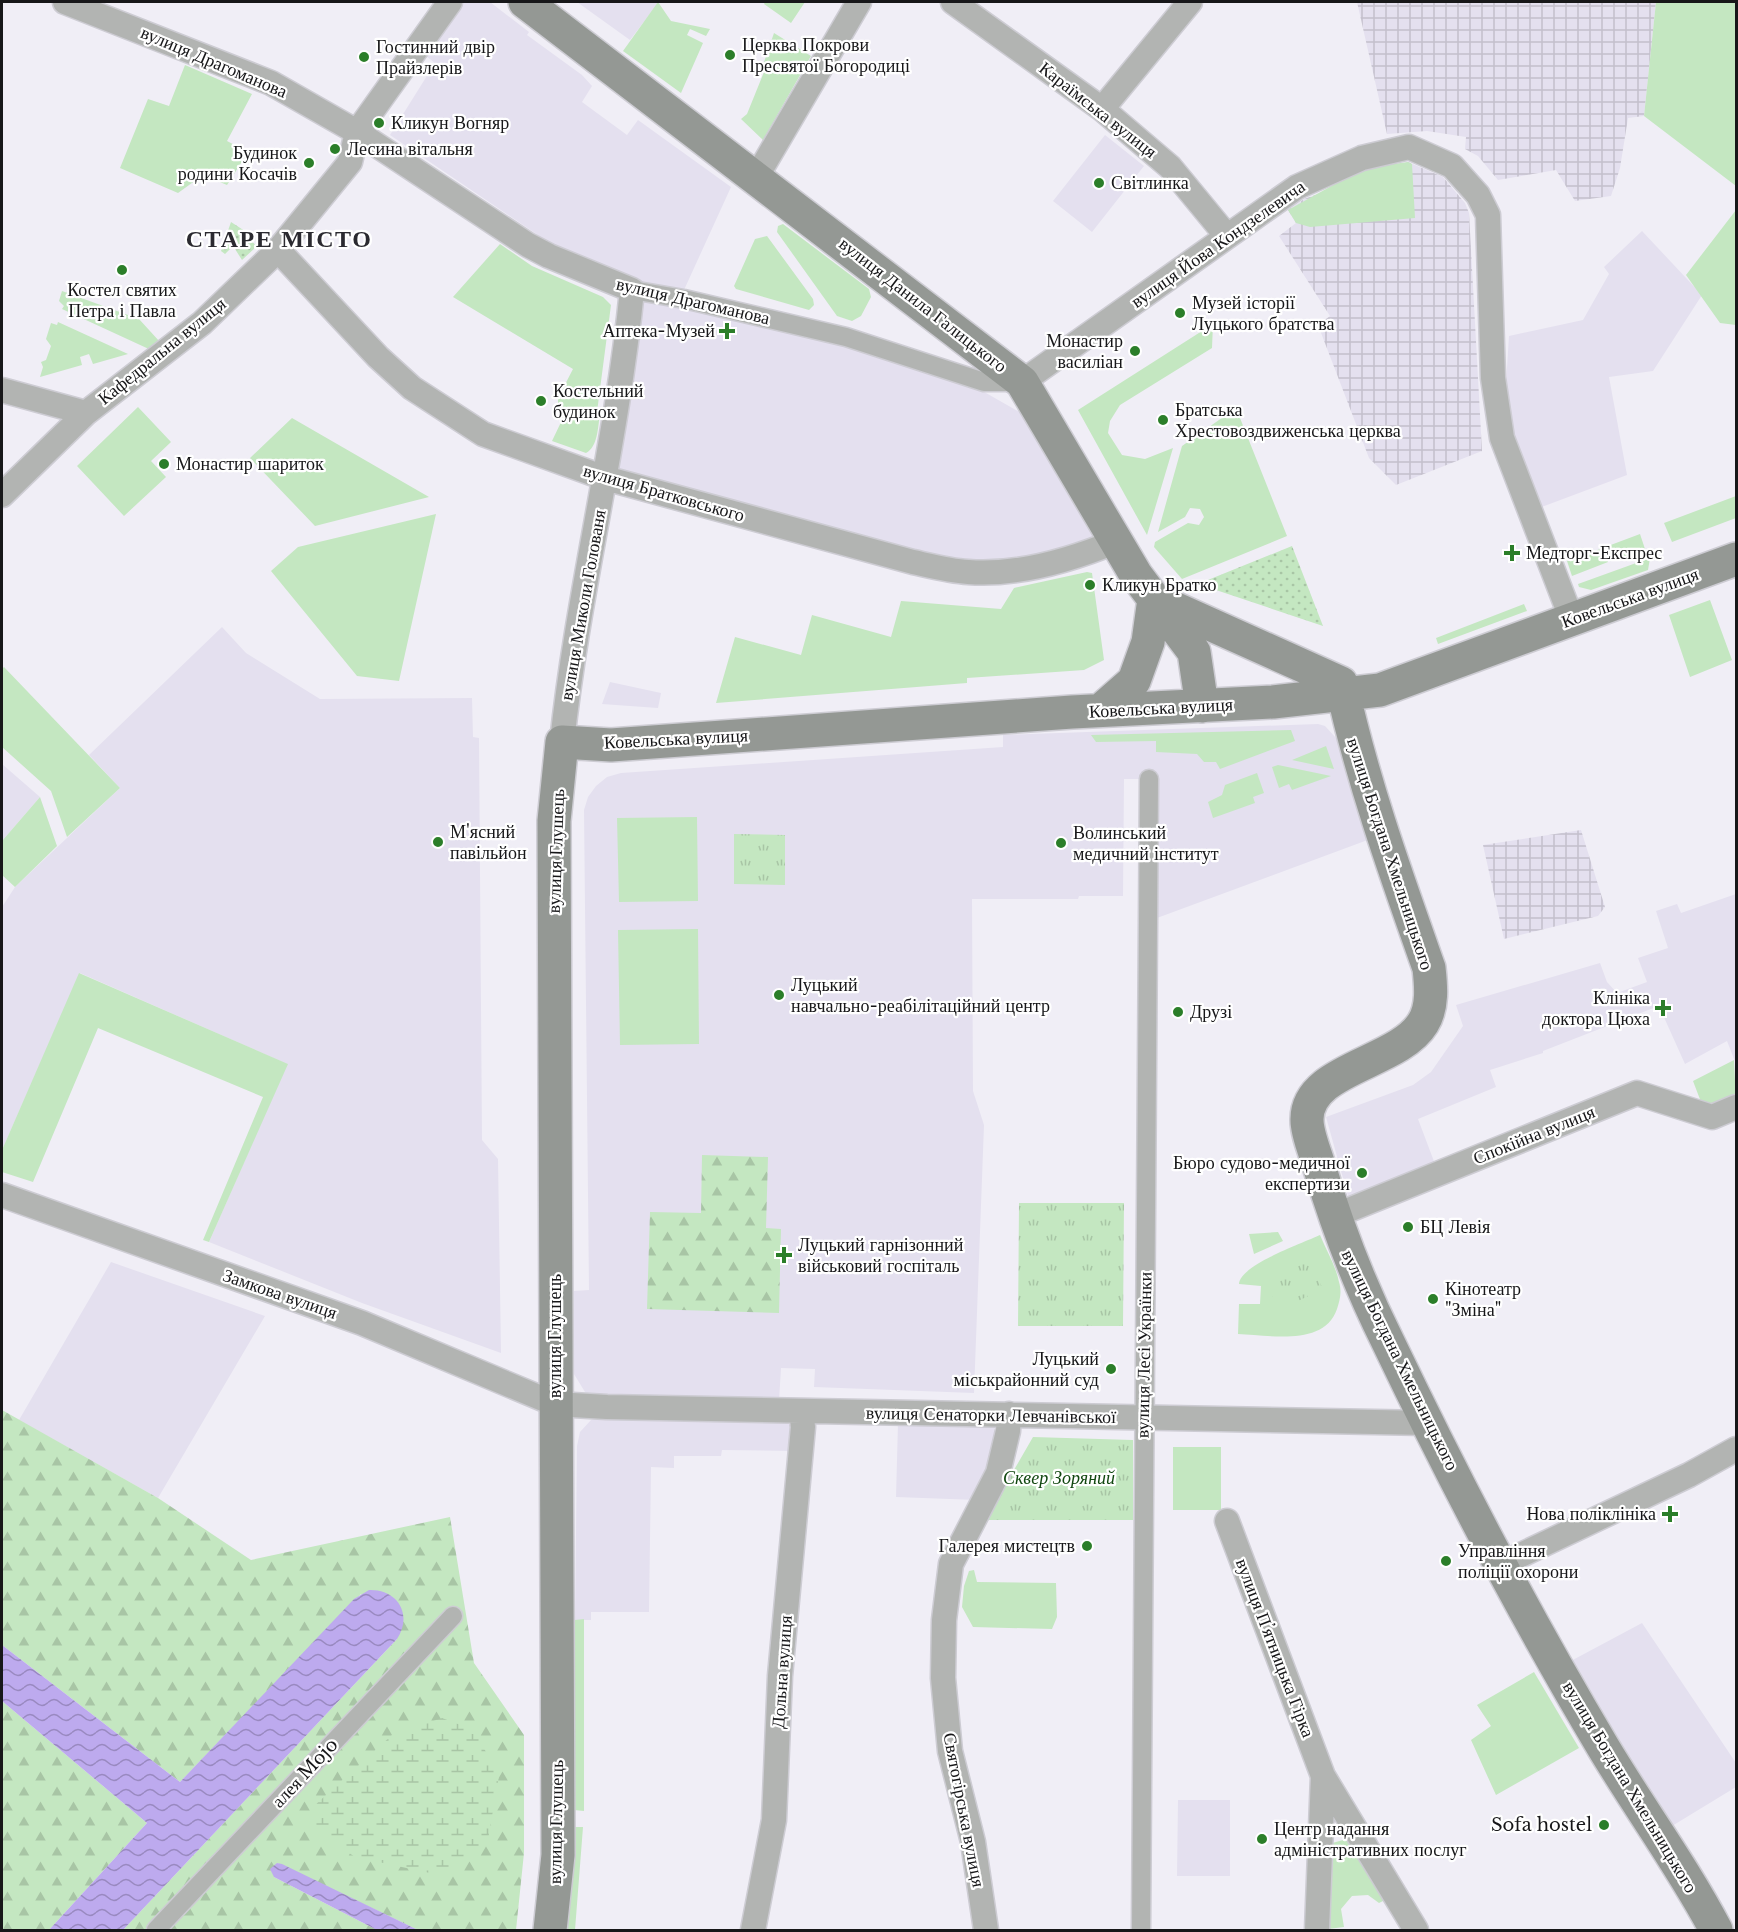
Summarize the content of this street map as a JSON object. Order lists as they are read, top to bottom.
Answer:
{
  "streets": {
    "main road": [
      "вулиця Данила Галицького",
      "Ковельська вулиця",
      "вулиця Глушець",
      "вулиця Богдана Хмельницького"
    ],
    "street": [
      "вулиця Драгоманова",
      "Караїмська вулиця",
      "вулиця Йова Кондзелевича",
      "Кафедральна вулиця",
      "вулиця Братковського",
      "вулиця Миколи Голованя",
      "Спокійна вулиця",
      "Замкова вулиця",
      "вулиця Лесі Українки",
      "вулиця Сенаторки Левчанівської",
      "вулиця Пʼятницька Гірка",
      "Дольна вулиця",
      "алея Mojo",
      "Святогірська вулиця"
    ]
  },
  "crossings": [
    ["вулиця Драгоманова", "вулиця Йова Кондзелевича"],
    ["вулиця Драгоманова", "вулиця Данила Галицького"],
    ["вулиця Драгоманова", "Кафедральна вулиця"],
    ["вулиця Драгоманова", "вулиця Миколи Голованя"],
    ["Караїмська вулиця", "вулиця Йова Кондзелевича"],
    ["вулиця Йова Кондзелевича", "вулиця Данила Галицького"],
    ["вулиця Йова Кондзелевича", "Ковельська вулиця"],
    ["вулиця Данила Галицького", "вулиця Братковського"],
    ["вулиця Данила Галицького", "Ковельська вулиця"],
    ["Кафедральна вулиця", "вулиця Братковського"],
    ["вулиця Братковського", "вулиця Миколи Голованя"],
    ["Ковельська вулиця", "вулиця Миколи Голованя"],
    ["Ковельська вулиця", "вулиця Глушець"],
    ["Ковельська вулиця", "вулиця Богдана Хмельницького"],
    ["вулиця Миколи Голованя", "вулиця Глушець"],
    ["вулиця Глушець", "Замкова вулиця"],
    ["вулиця Глушець", "вулиця Сенаторки Левчанівської"],
    ["вулиця Богдана Хмельницького", "Спокійна вулиця"],
    ["вулиця Богдана Хмельницького", "вулиця Сенаторки Левчанівської"],
    ["Замкова вулиця", "вулиця Сенаторки Левчанівської"],
    ["вулиця Лесі Українки", "вулиця Сенаторки Левчанівської"],
    ["вулиця Сенаторки Левчанівської", "Дольна вулиця"],
    ["вулиця Сенаторки Левчанівської", "Святогірська вулиця"]
  ],
  "districts": ["СТАРЕ МІСТО"],
  "parks": ["Сквер Зоряний"],
  "places": {
    "other": [
      "Церква Покрови Пресвятої Богородиці",
      "Гостинний двір Прайзлерів",
      "Кликун Вогняр",
      "Лесина вітальня",
      "Будинок родини Косачів",
      "Світлинка",
      "Костел святих Петра і Павла",
      "Музей історії Луцького братства",
      "Монастир василіан",
      "Костельний будинок",
      "Братська Хрестовоздвиженська церква",
      "Монастир шариток",
      "Кликун Братко",
      "М'ясний павільйон",
      "Волинський медичний інститут",
      "Луцький навчально-реабілітаційний центр",
      "Друзі",
      "Бюро судово-медичної експертизи",
      "БЦ Левія",
      "Кінотеатр \"Зміна\"",
      "Луцький міськрайонний суд",
      "Галерея мистецтв",
      "Управління поліції охорони",
      "Sofa hostel",
      "Центр надання адміністративних послуг"
    ],
    "health": [
      "Аптека-Музей",
      "Медторг-Експрес",
      "Клініка доктора Цюха",
      "Луцький гарнізонний військовий госпіталь",
      "Нова поліклініка"
    ]
  }
}
